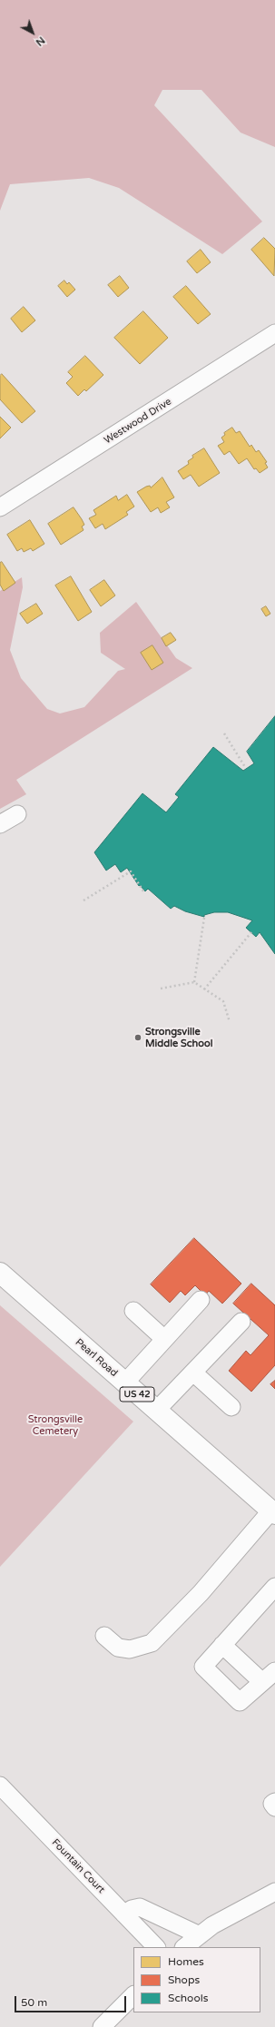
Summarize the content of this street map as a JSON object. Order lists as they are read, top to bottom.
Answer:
{
  "streets": {
    "main road": ["Pearl Road", "US 42"],
    "street": ["Westwood Drive", "Fountain Court"]
  },
  "parks": ["Strongsville Cemetery"],
  "places": ["Strongsville Middle School"],
  "legend": ["Homes", "Shops", "Schools"],
  "scale_bar": "50 m",
  "north": "bottom right"
}
